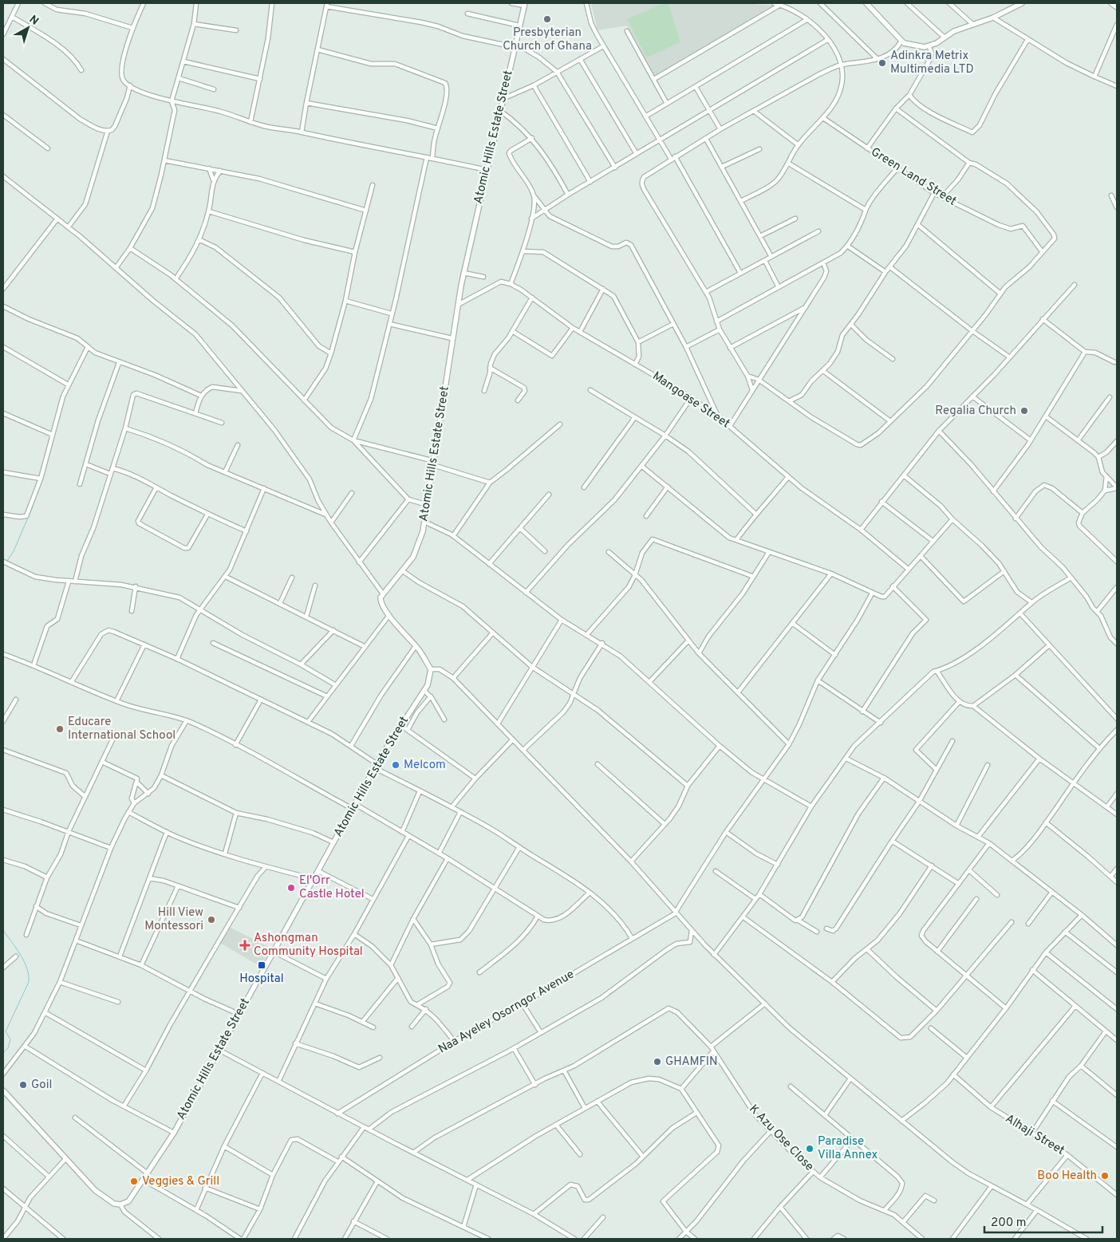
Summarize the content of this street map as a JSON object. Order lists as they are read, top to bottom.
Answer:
{
  "streets": {
    "street": [
      "Atomic Hills Estate Street",
      "Green Land Street",
      "Mangoase Street",
      "Naa Ayeley Osorngor Avenue",
      "Alhaji Street",
      "K Azu Ose Close"
    ]
  },
  "places": {
    "other": [
      "Presbyterian Church of Ghana",
      "Adinkra Metrix Multimedia LTD",
      "Regalia Church",
      "Educare International School",
      "Melcom",
      "El'Orr Castle Hotel",
      "Hill View Montessori",
      "GHAMFIN",
      "Goil",
      "Paradise Villa Annex",
      "Boo Health",
      "Veggies & Grill"
    ],
    "health": ["Ashongman Community Hospital"],
    "transit": ["Hospital"]
  },
  "scale_bar": "200 m",
  "north": "top right"
}
